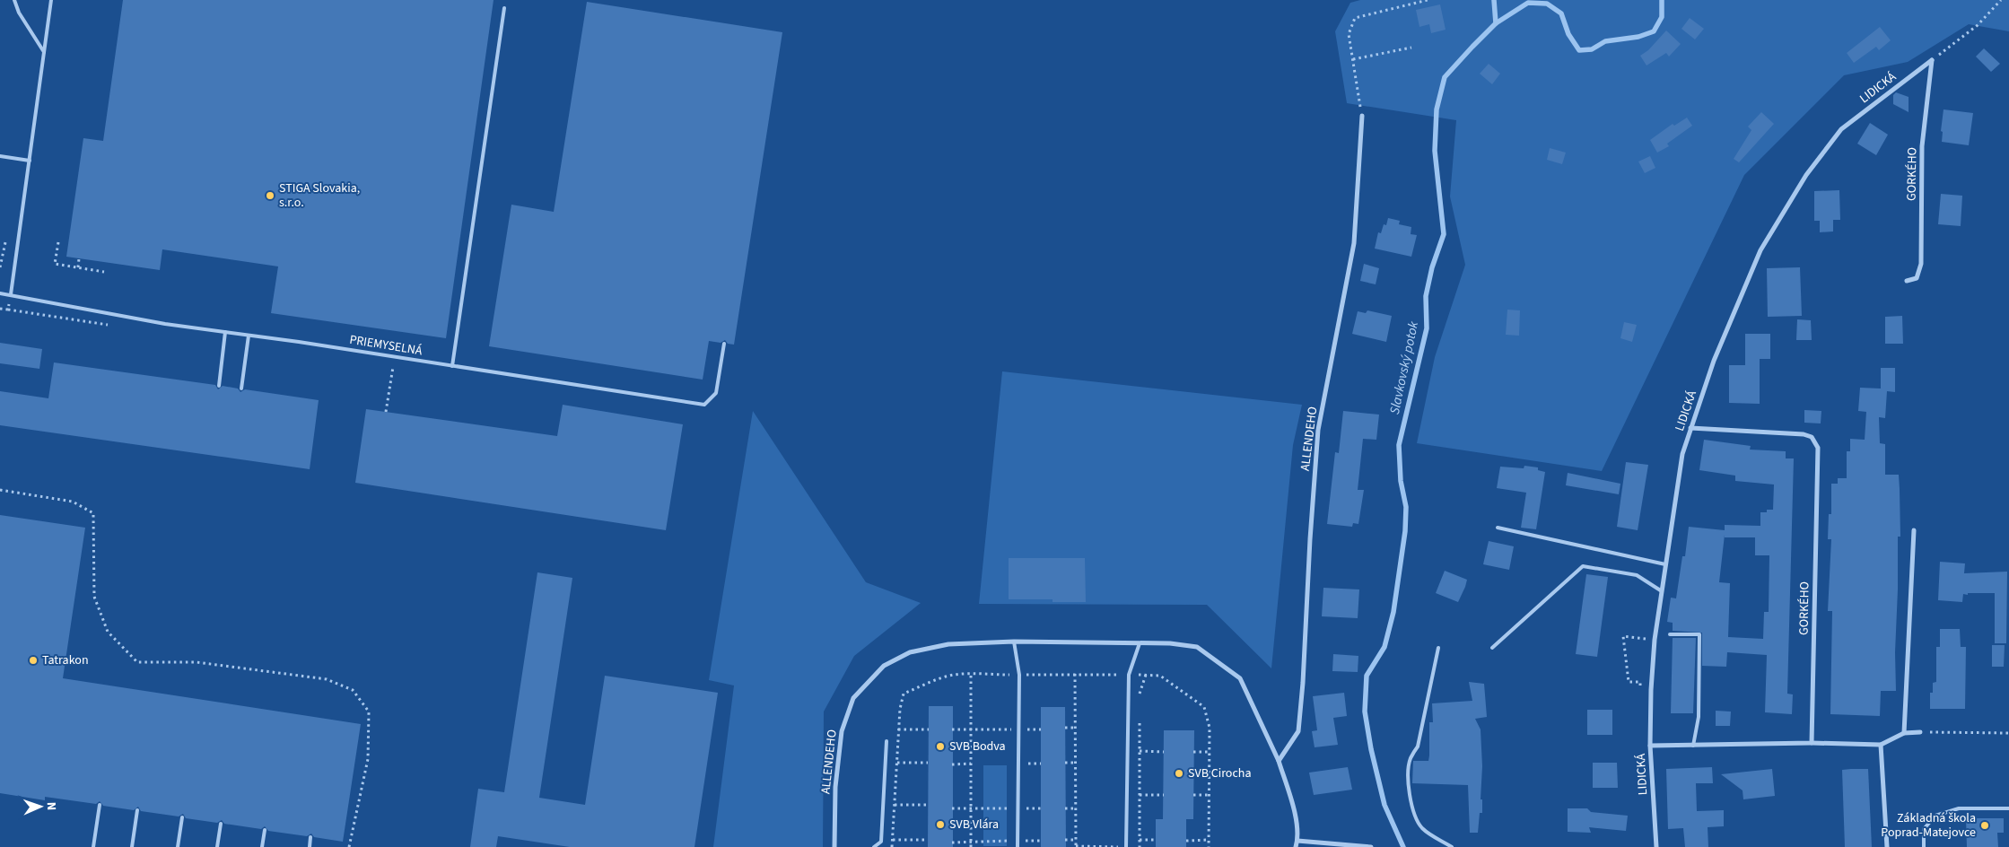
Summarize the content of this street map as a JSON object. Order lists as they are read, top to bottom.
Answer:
{
  "streets": {
    "street": ["LIDICKÁ", "GORKÉHO", "ALLENDEHO"],
    "lane": ["PRIEMYSELNÁ"]
  },
  "crossings": [
    ["LIDICKÁ", "GORKÉHO"]
  ],
  "water": ["Slavkovský potok"],
  "places": [
    "STIGA Slovakia, s.r.o.",
    "Tatrakon",
    "SVB Bodva",
    "SVB Cirocha",
    "SVB Vlára",
    "Základná škola Poprad-Matejovce"
  ],
  "north": "right"
}
